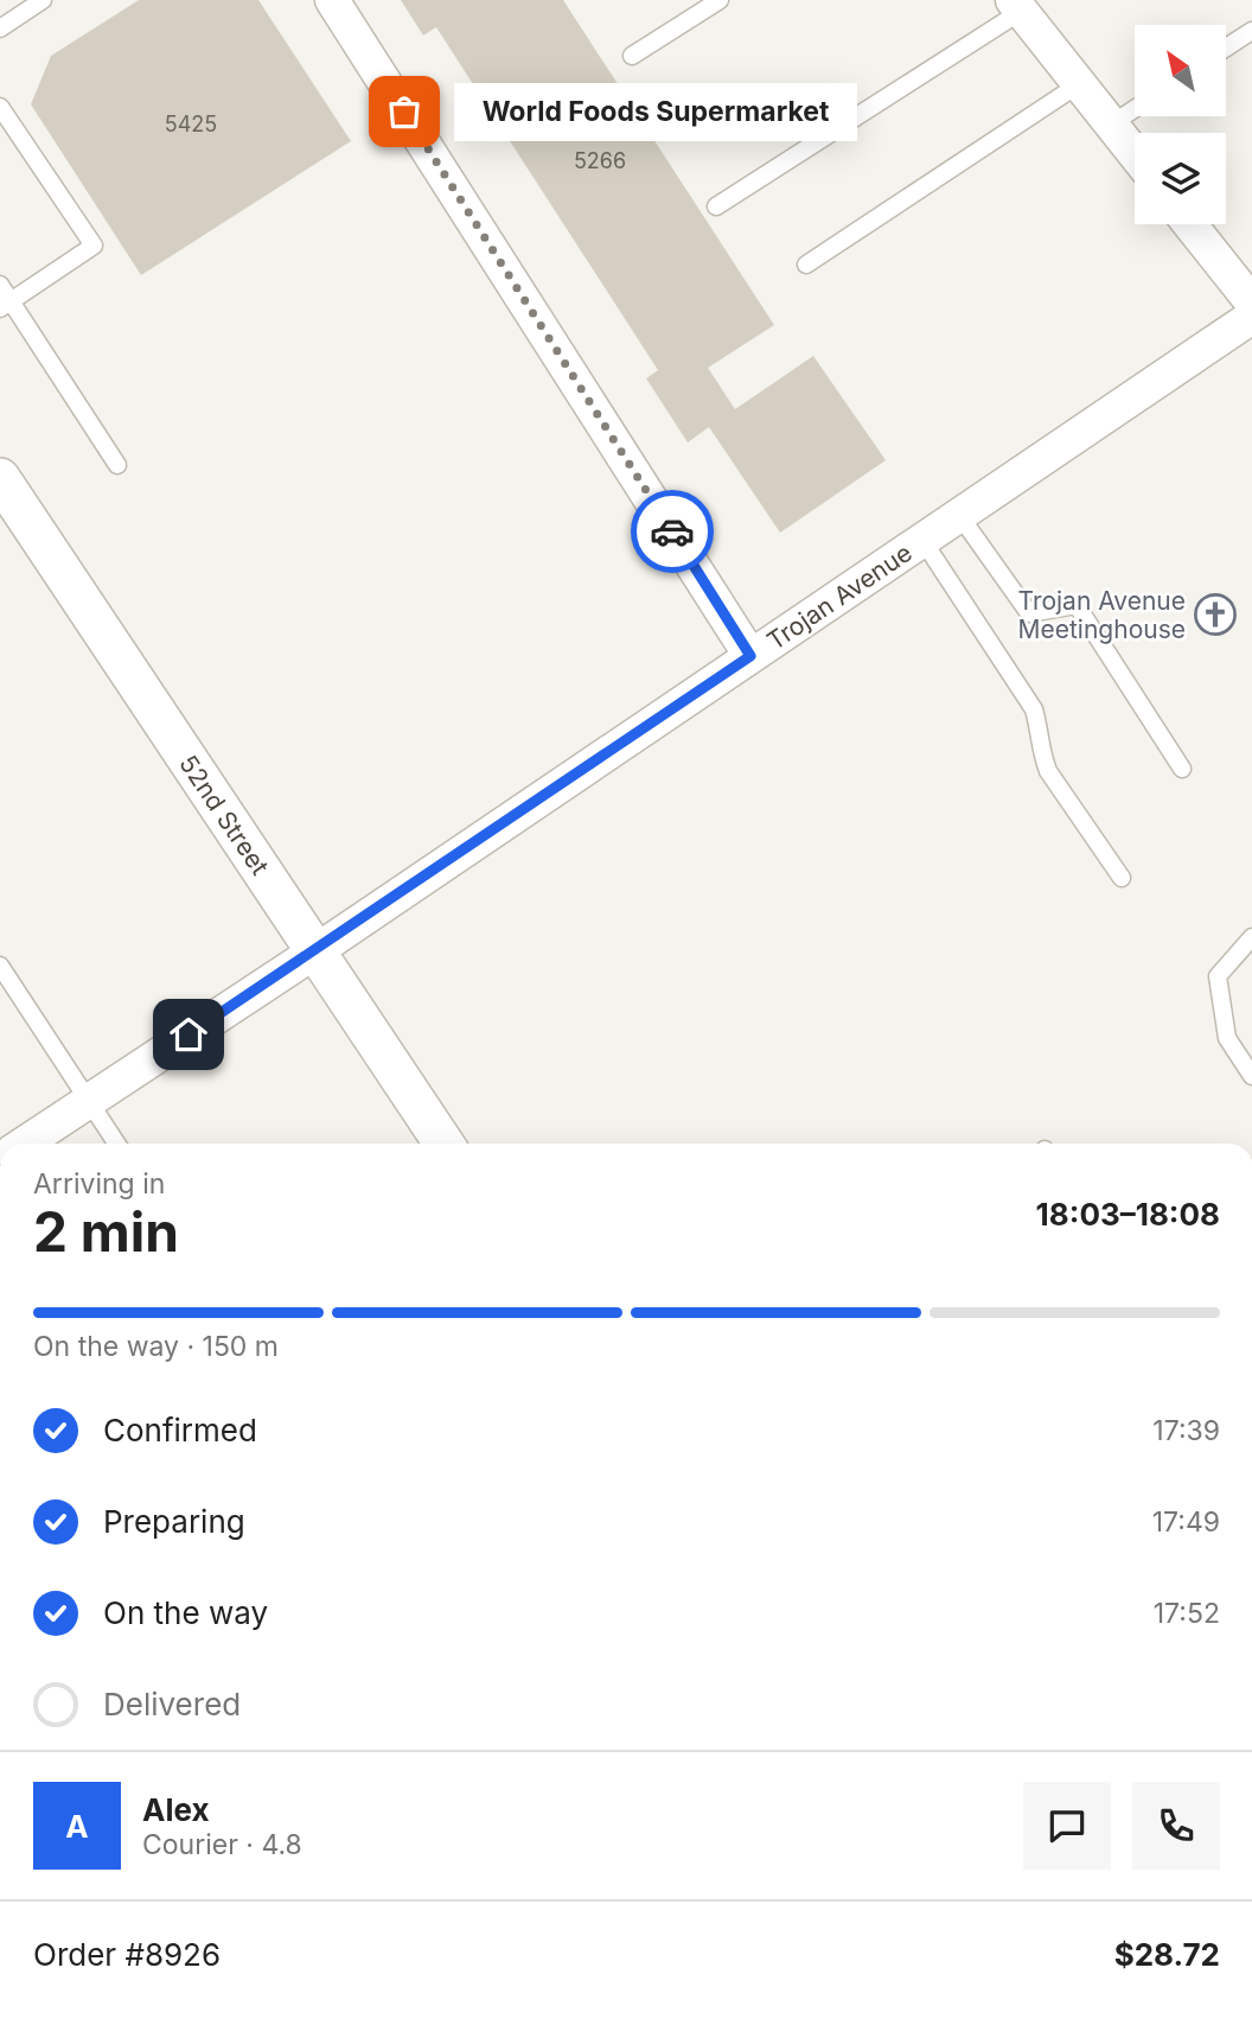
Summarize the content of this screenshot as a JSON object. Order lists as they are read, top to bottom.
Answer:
{
  "streets": {
    "street": ["Trojan Avenue", "52nd Street"]
  },
  "crossings": [
    ["Trojan Avenue", "52nd Street"]
  ],
  "places": {
    "other": ["World Foods Supermarket"],
    "church": ["Trojan Avenue Meetinghouse"]
  },
  "house_numbers": ["5425", "5266"],
  "north": "top left",
  "page": {
    "bubble": "World Foods Supermarket",
    "heading": ["2 min", "Arriving in", "18:03–18:08"],
    "panel": [
      "Alex",
      "Courier · 4.8",
      "Order #8926",
      "$28.72"
    ],
    "bar": "On the way · 150 m",
    "list": [
      ["Confirmed", "17:39"],
      ["Preparing", "17:49"],
      ["On the way", "17:52"],
      "Delivered"
    ],
    "round": "A"
  }
}
